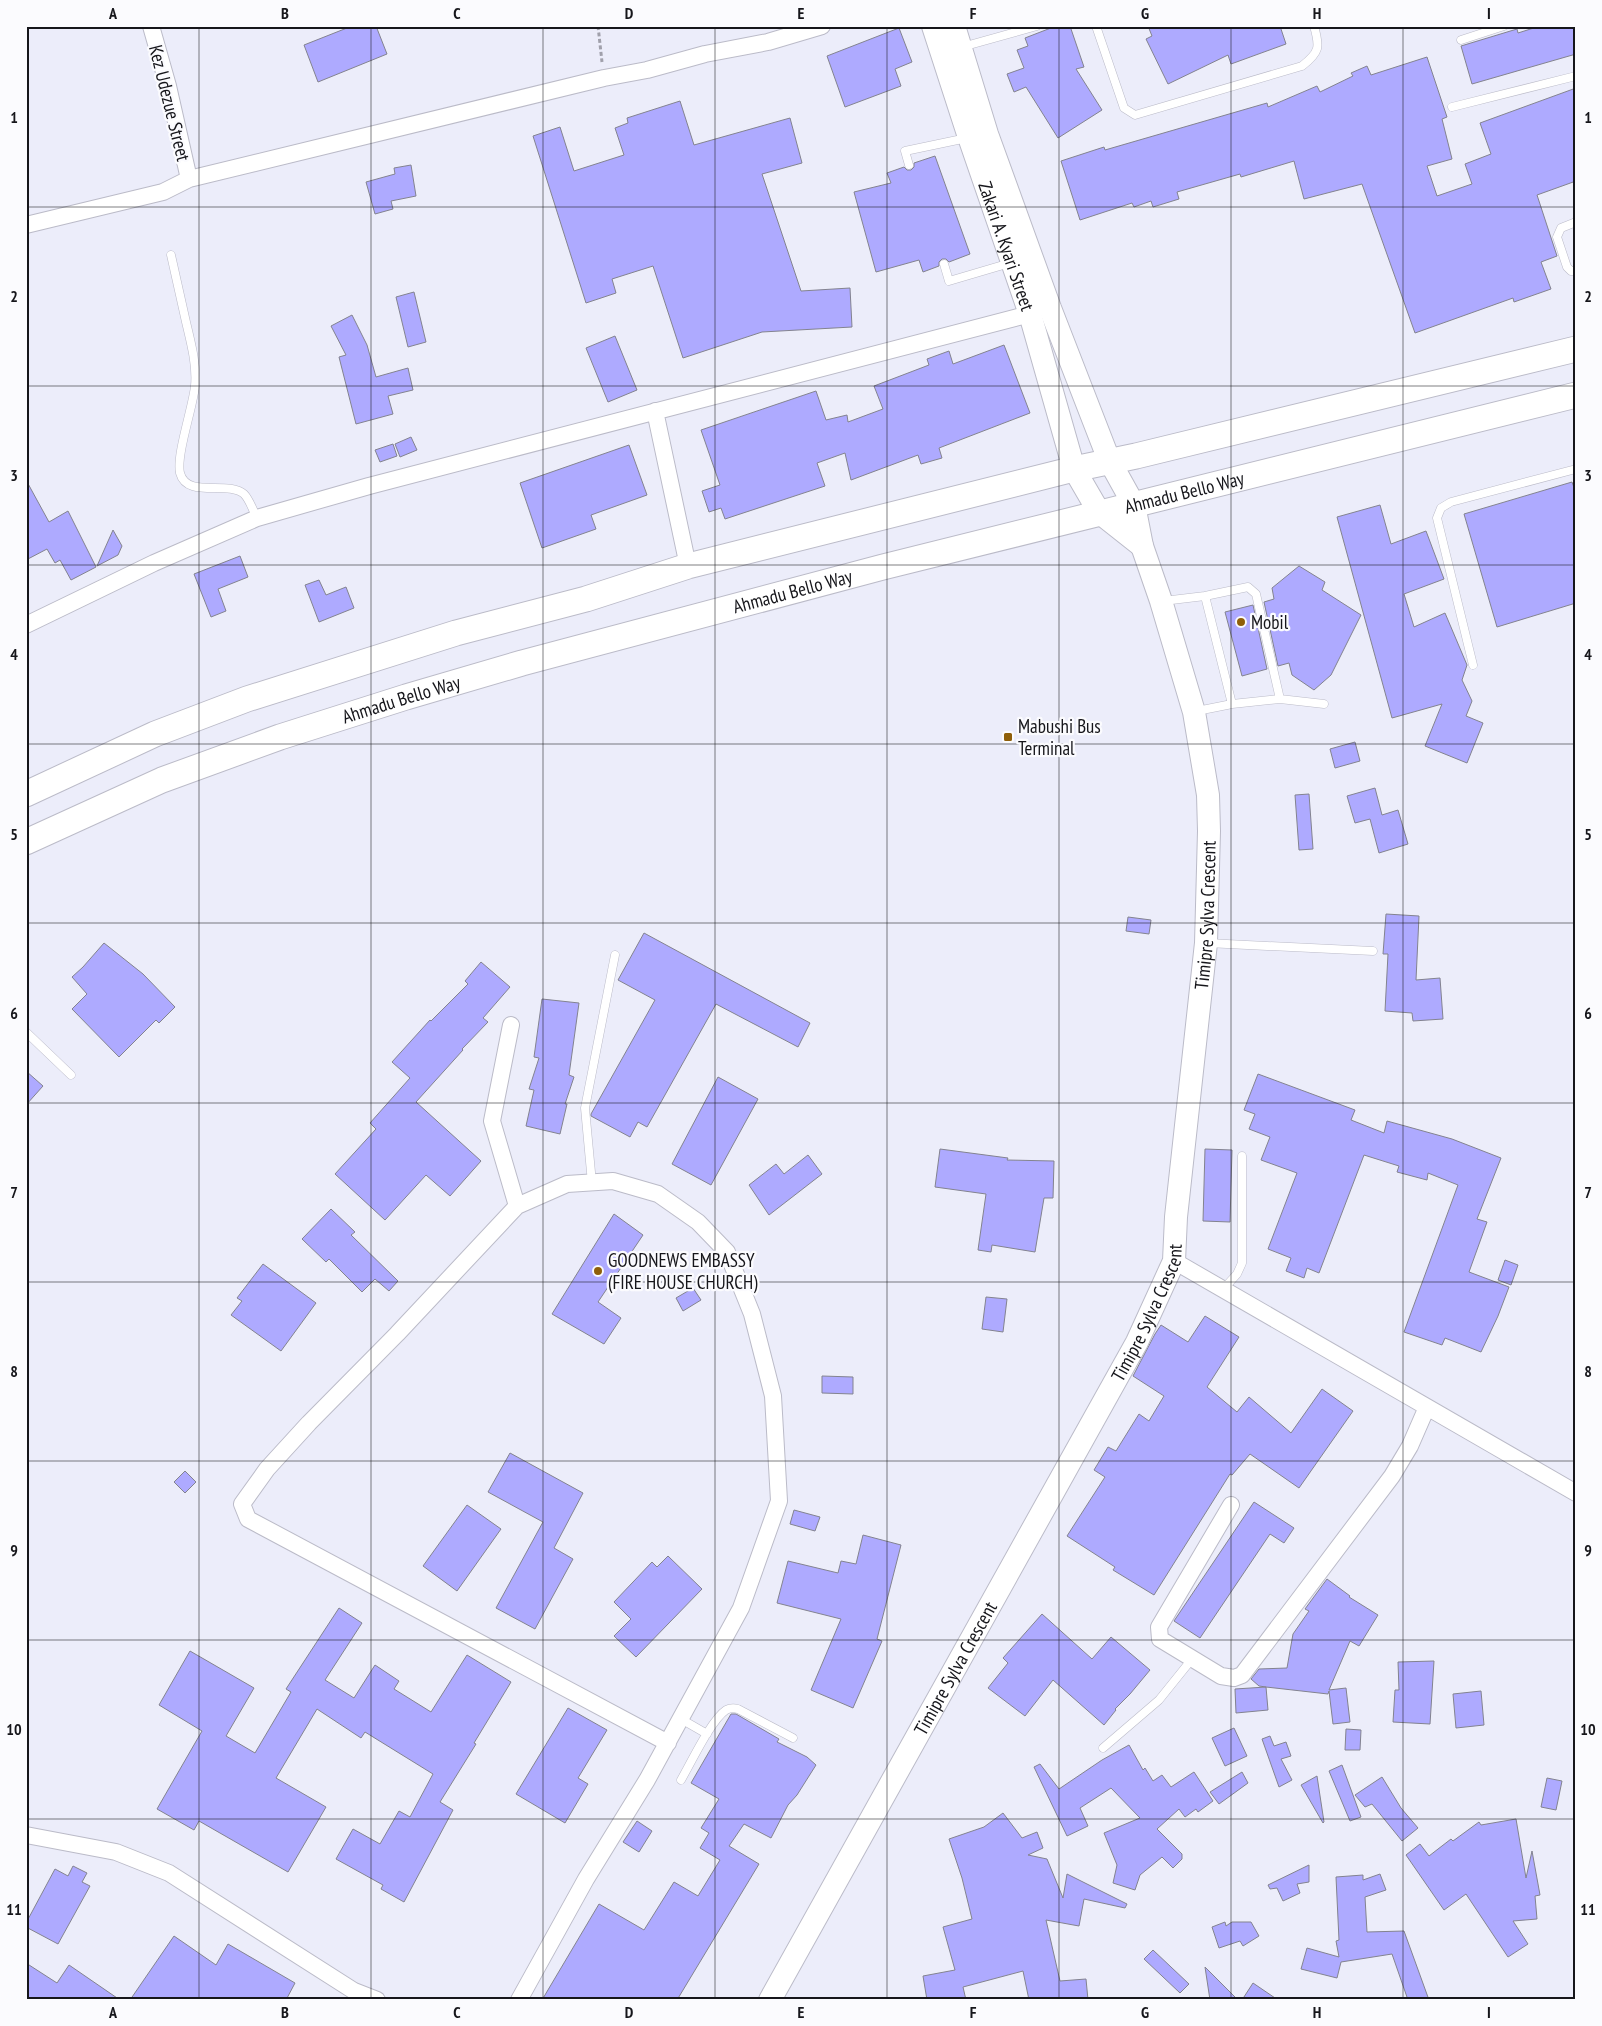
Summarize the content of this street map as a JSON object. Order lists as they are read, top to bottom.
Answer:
{
  "streets": {
    "main road": ["Ahmadu Bello Way"],
    "street": ["Kez Udezue Street", "Zakari A. Kyari Street", "Timipre Sylva Crescent"]
  },
  "crossings": [
    ["Zakari A. Kyari Street", "Timipre Sylva Crescent"],
    ["Ahmadu Bello Way", "Timipre Sylva Crescent"]
  ],
  "places": {
    "other": ["Mobil", "GOODNEWS EMBASSY (FIRE HOUSE CHURCH)"],
    "transit": ["Mabushi Bus Terminal"]
  },
  "grid": {
    "columns": [
      "A",
      "B",
      "C",
      "D",
      "E",
      "F",
      "G",
      "H",
      "I"
    ],
    "rows": [
      "1",
      "2",
      "3",
      "4",
      "5",
      "6",
      "7",
      "8",
      "9",
      "10",
      "11"
    ]
  }
}
